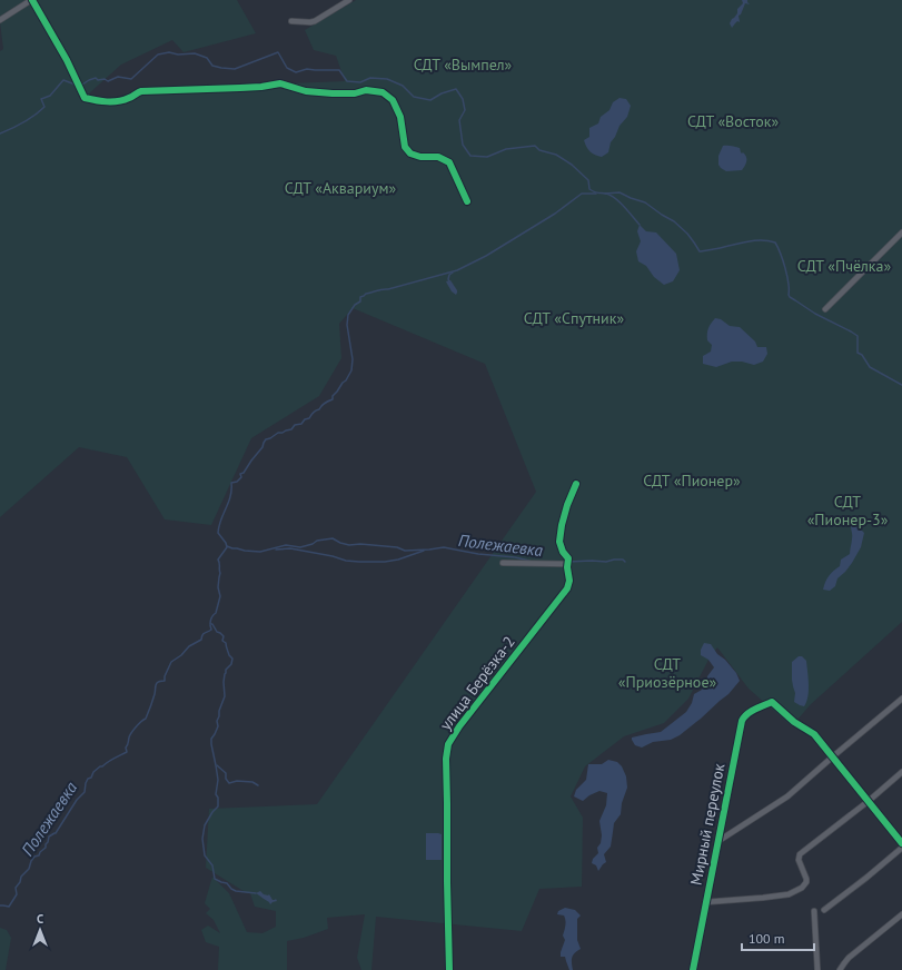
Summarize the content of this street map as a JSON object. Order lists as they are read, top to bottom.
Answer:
{
  "streets": {
    "street": ["улица Берёзка-2", "Мирный переулок"]
  },
  "water": ["Полежаевка"],
  "parks": [
    "СДТ «Вымпел»",
    "СДТ «Восток»",
    "СДТ «Аквариум»",
    "СДТ «Пчёлка»",
    "СДТ «Спутник»",
    "СДТ «Пионер»",
    "СДТ «Пионер-3»",
    "СДТ «Приозёрное»"
  ],
  "scale_bar": "100 m",
  "north": "top"
}
